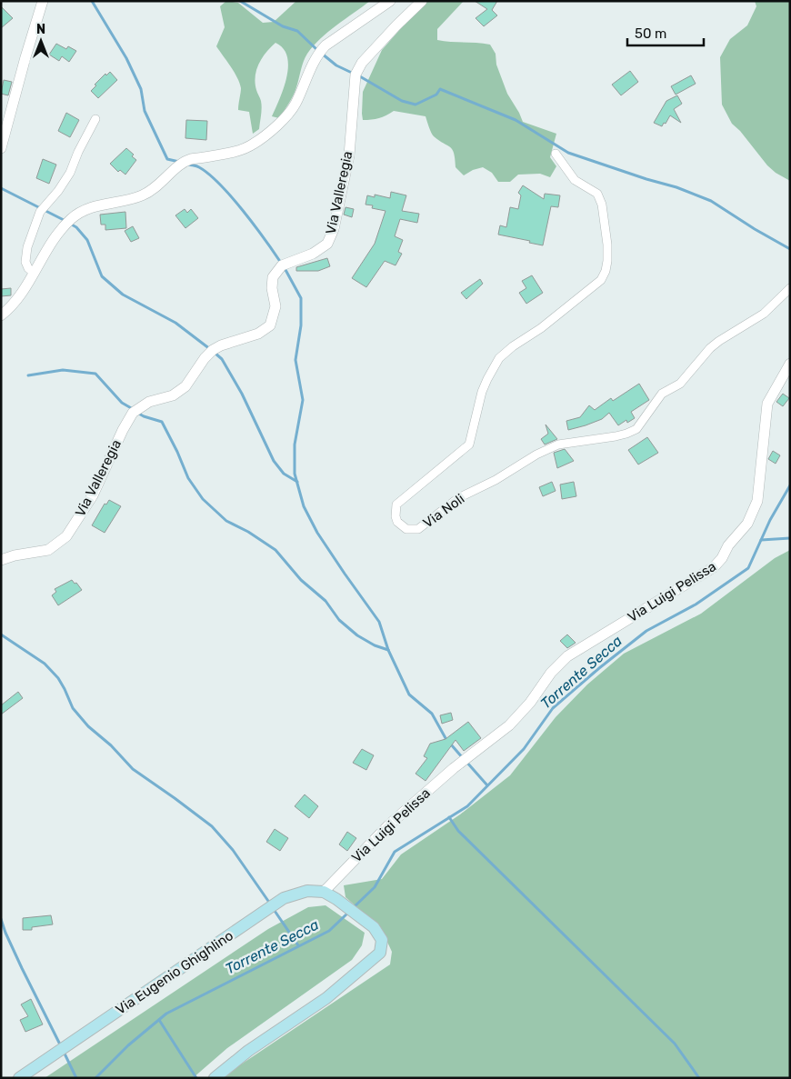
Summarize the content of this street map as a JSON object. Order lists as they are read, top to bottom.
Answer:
{
  "streets": {
    "main road": ["Via Eugenio Ghighlino"],
    "street": ["Via Valleregia", "Via Noli", "Via Luigi Pelissa"]
  },
  "crossings": [
    ["Via Luigi Pelissa", "Via Eugenio Ghighlino"]
  ],
  "water": ["Torrente Secca"],
  "scale_bar": "50 m",
  "north": "top"
}
